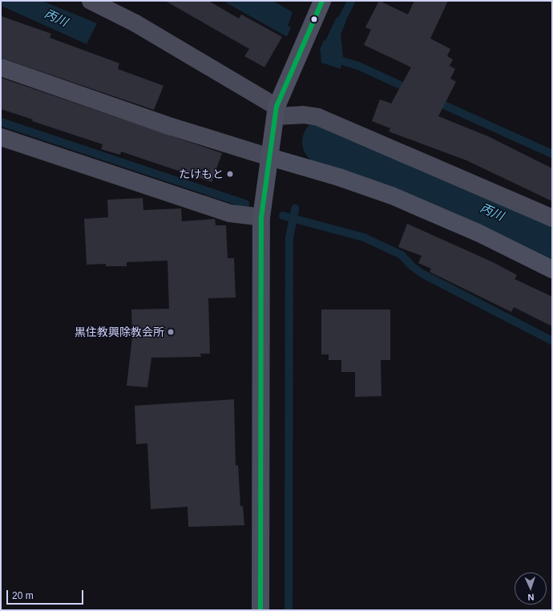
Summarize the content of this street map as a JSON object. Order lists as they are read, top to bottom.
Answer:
{
  "water": ["丙川"],
  "places": ["たけもと", "黒住教興除教会所"],
  "scale_bar": "20 m",
  "north": "bottom"
}
